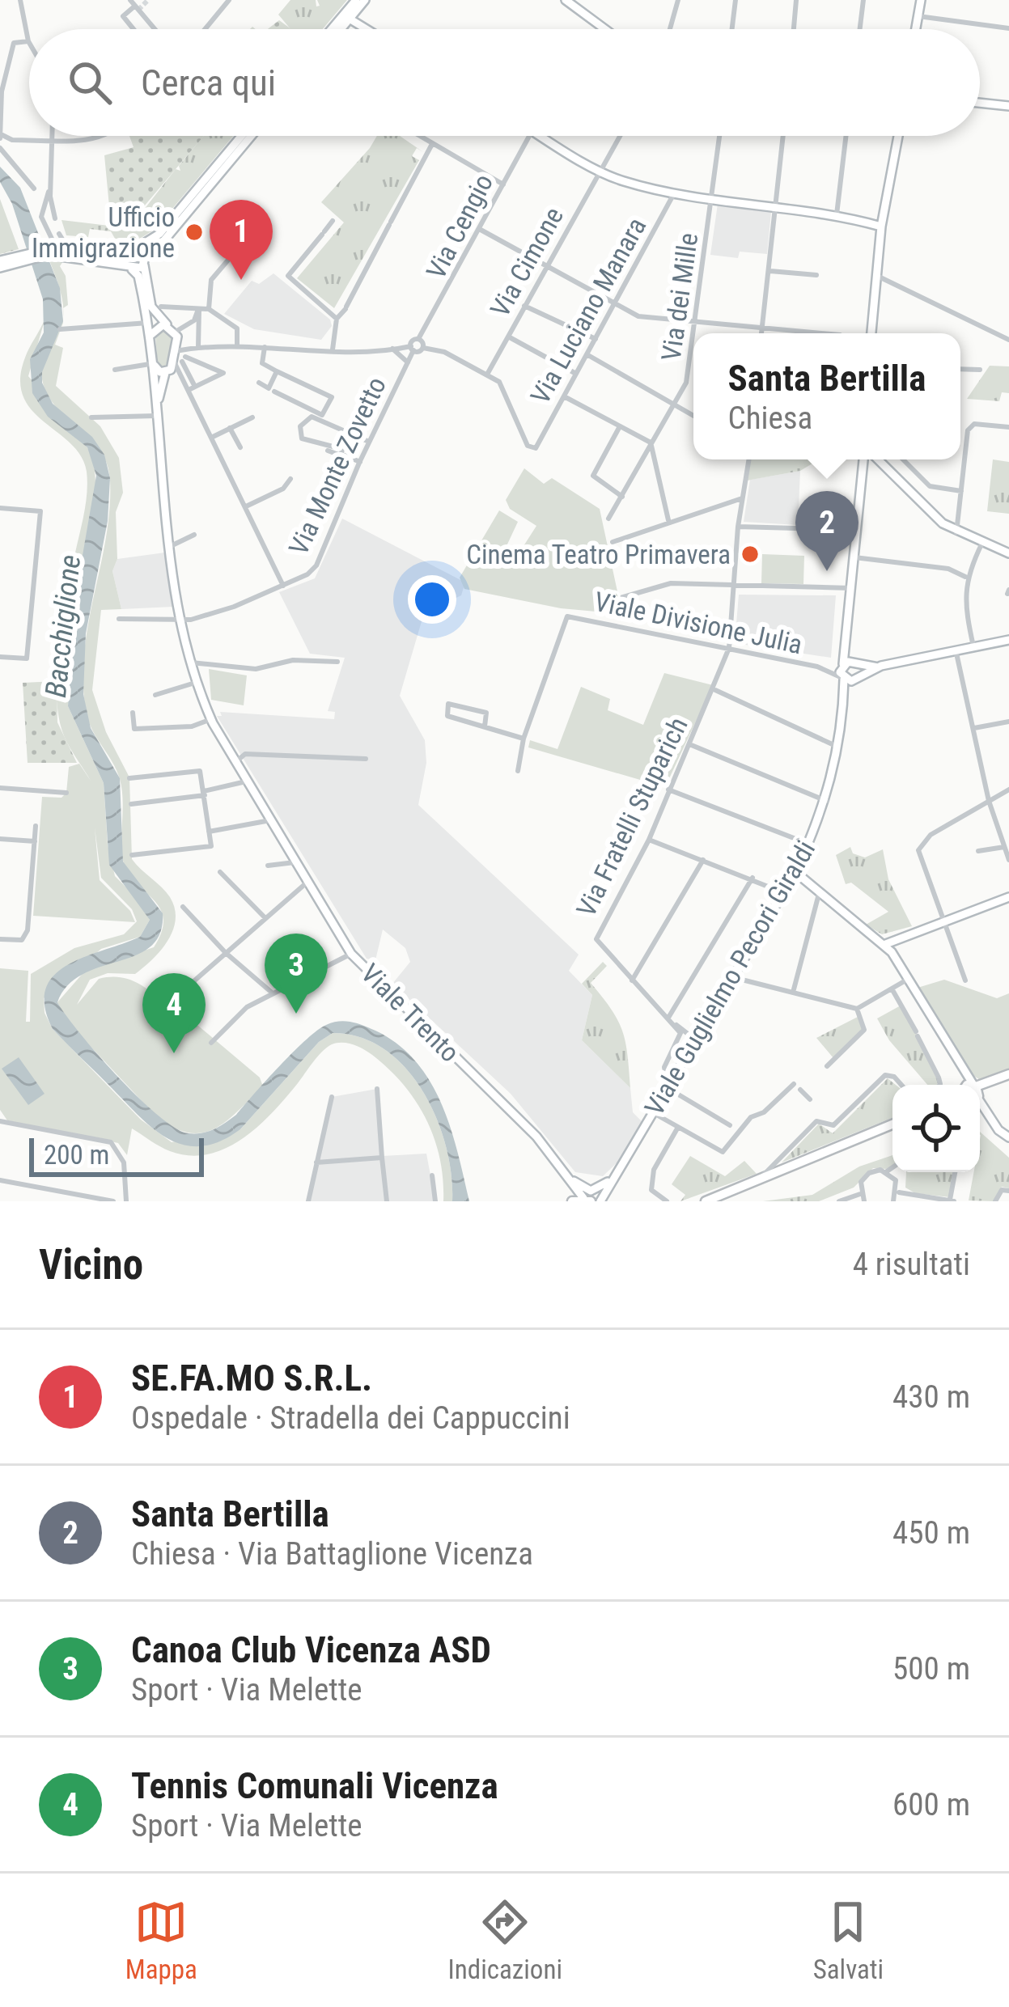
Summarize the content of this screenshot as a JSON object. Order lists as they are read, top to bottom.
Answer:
{
  "streets": {
    "street": [
      "Via Cengio",
      "Via Cimone",
      "Via dei Mille",
      "Via Luciano Manara",
      "Via Monte Zovetto",
      "Viale Divisione Julia",
      "Via Fratelli Stuparich",
      "Viale Guglielmo Pecori Giraldi",
      "Viale Trento"
    ]
  },
  "crossings": [
    ["Via Cengio", "Via Monte Zovetto"],
    ["Via Cimone", "Via Luciano Manara"],
    ["Via Monte Zovetto", "Viale Trento"],
    ["Viale Divisione Julia", "Via Fratelli Stuparich"],
    ["Viale Divisione Julia", "Viale Guglielmo Pecori Giraldi"],
    ["Via Fratelli Stuparich", "Viale Guglielmo Pecori Giraldi"],
    ["Viale Guglielmo Pecori Giraldi", "Viale Trento"]
  ],
  "water": ["Bacchiglione"],
  "places": ["Ufficio Immigrazione", "Cinema Teatro Primavera"],
  "scale_bar": "200 m",
  "page": {
    "search": "Cerca qui",
    "pins": [
      "1",
      "2",
      "3",
      "4"
    ],
    "popup": ["Santa Bertilla", "Chiesa"],
    "scale": "200 m",
    "heading": ["Vicino", "4 risultati"],
    "list": [
      {
        "mark": "1",
        "name": "SE.FA.MO S.R.L.",
        "note": "Ospedale · Stradella dei Cappuccini",
        "value": "430 m"
      },
      {
        "mark": "2",
        "name": "Santa Bertilla",
        "note": "Chiesa · Via Battaglione Vicenza",
        "value": "450 m"
      },
      {
        "mark": "3",
        "name": "Canoa Club Vicenza ASD",
        "note": "Sport · Via Melette",
        "value": "500 m"
      },
      {
        "mark": "4",
        "name": "Tennis Comunali Vicenza",
        "note": "Sport · Via Melette",
        "value": "600 m"
      }
    ],
    "nav": ["Mappa", "Indicazioni", "Salvati"]
  }
}
